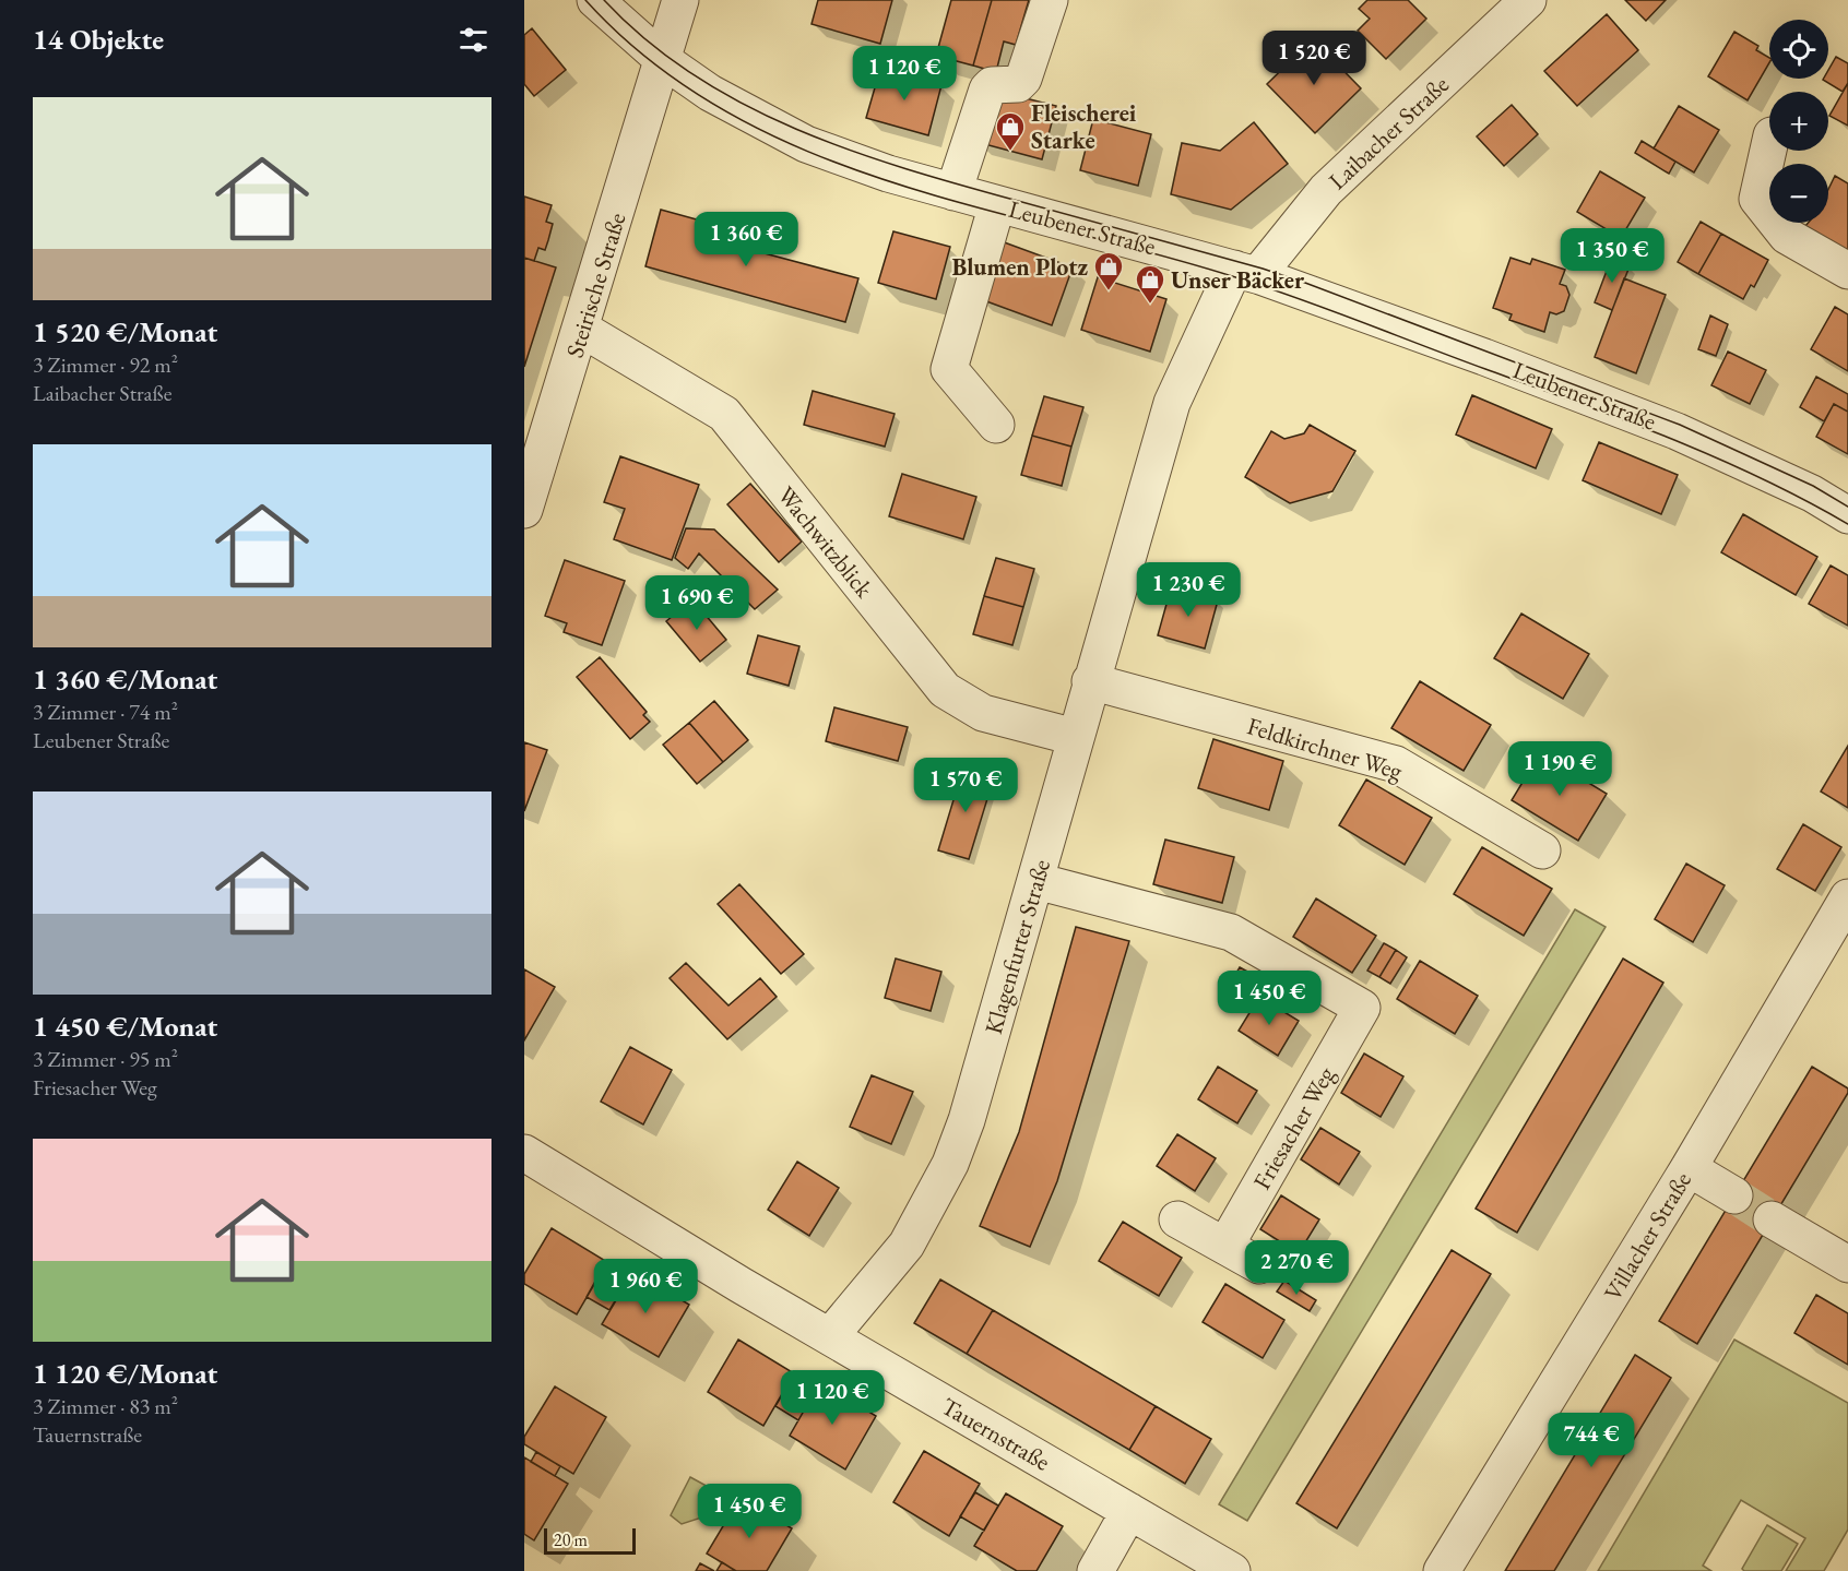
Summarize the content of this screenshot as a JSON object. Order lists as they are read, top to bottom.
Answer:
{
  "streets": {
    "street": [
      "Laibacher Straße",
      "Leubener Straße",
      "Steirische Straße",
      "Wachwitzblick",
      "Feldkirchner Weg",
      "Klagenfurter Straße",
      "Friesacher Weg",
      "Villacher Straße",
      "Tauernstraße"
    ]
  },
  "crossings": [
    ["Laibacher Straße", "Leubener Straße"],
    ["Laibacher Straße", "Klagenfurter Straße"],
    ["Leubener Straße", "Steirische Straße"],
    ["Leubener Straße", "Klagenfurter Straße"],
    ["Steirische Straße", "Wachwitzblick"],
    ["Wachwitzblick", "Klagenfurter Straße"],
    ["Feldkirchner Weg", "Klagenfurter Straße"],
    ["Klagenfurter Straße", "Friesacher Weg"],
    ["Klagenfurter Straße", "Tauernstraße"]
  ],
  "places": {
    "shop": ["Fleischerei Starke", "Blumen Plotz", "Unser Bäcker"]
  },
  "scale_bar": "20 m",
  "page": {
    "heading": "14 Objekte",
    "map_buttons": ["+", "−"],
    "price": [
      "1 520 €",
      "1 120 €",
      "1 360 €",
      "1 350 €",
      "1 230 €",
      "1 690 €",
      "1 190 €",
      "1 570 €",
      "1 450 €",
      "2 270 €",
      "1 960 €",
      "1 120 €",
      "744 €",
      "1 450 €"
    ],
    "list": [
      {
        "name": "1 520 €/Monat",
        "note": "3 Zimmer · 92 m² · Laibacher Straße"
      },
      {
        "name": "1 360 €/Monat",
        "note": "3 Zimmer · 74 m² · Leubener Straße"
      },
      {
        "name": "1 450 €/Monat",
        "note": "3 Zimmer · 95 m² · Friesacher Weg"
      },
      {
        "name": "1 120 €/Monat",
        "note": "3 Zimmer · 83 m² · Tauernstraße"
      }
    ],
    "scale": "20 m"
  }
}
